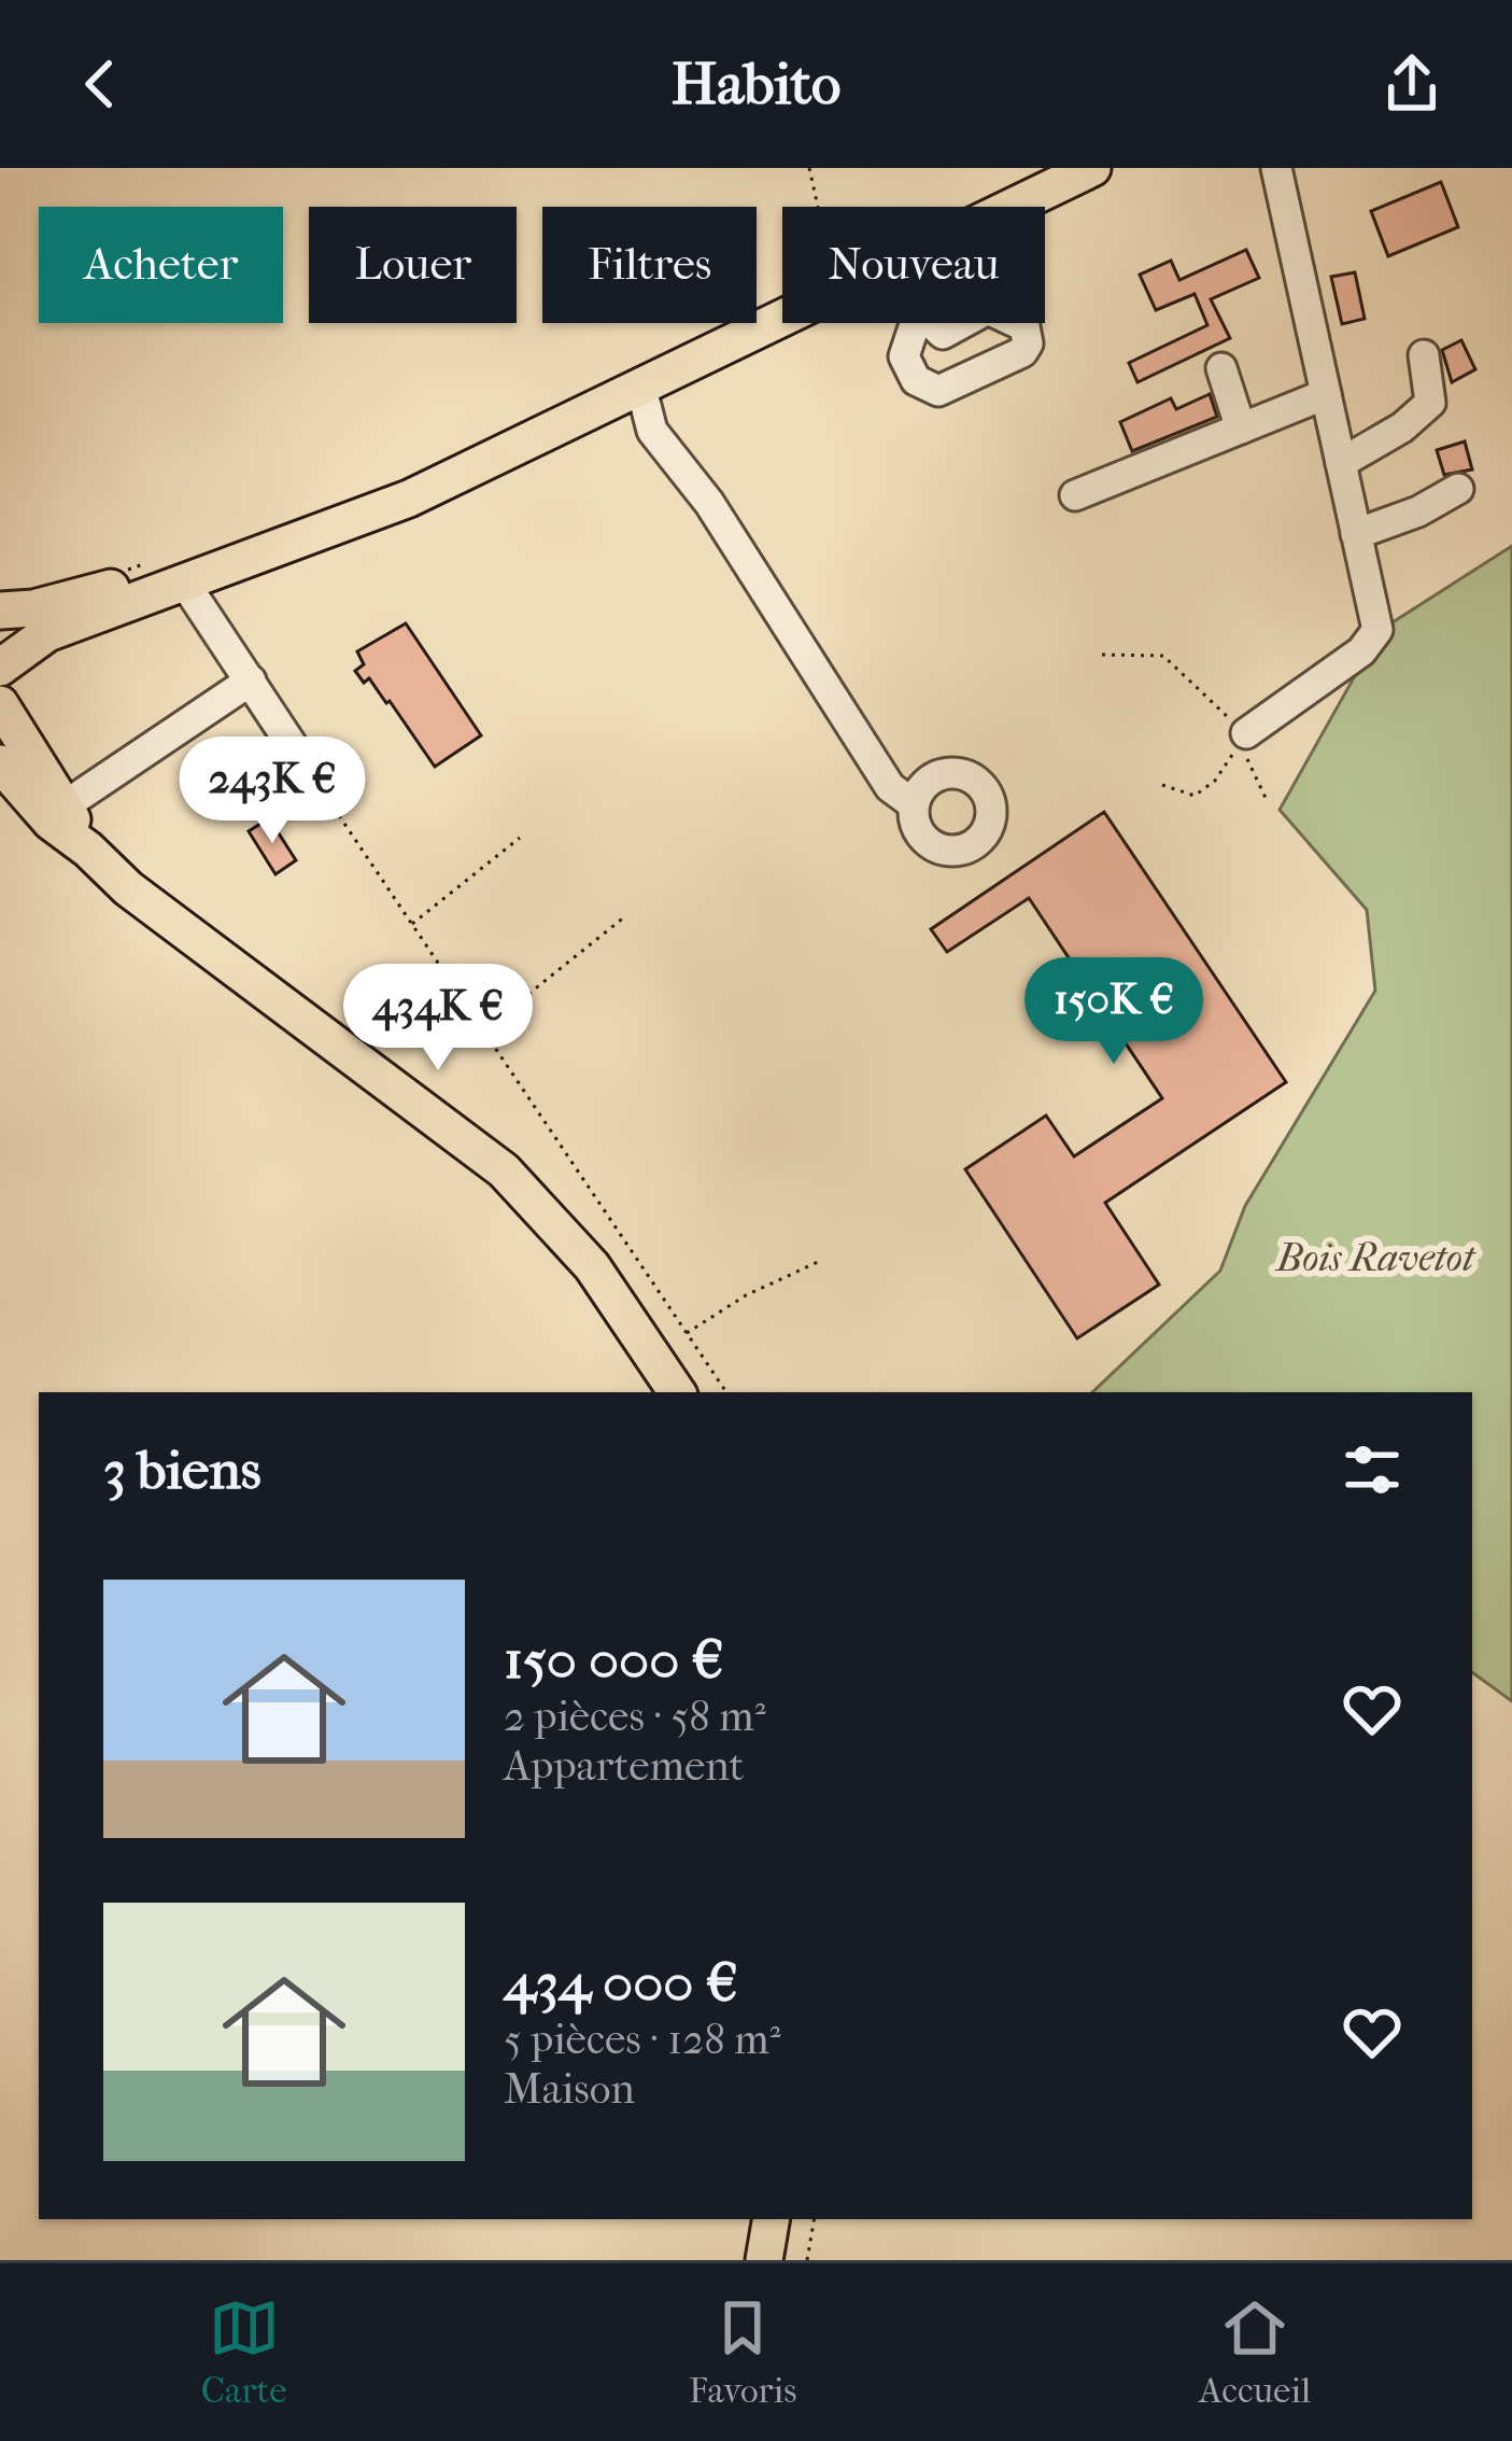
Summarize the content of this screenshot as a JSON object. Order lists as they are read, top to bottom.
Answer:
{
  "parks": ["Bois Ravetot"],
  "page": {
    "header": "Habito",
    "chip": [
      "Acheter",
      "Louer",
      "Filtres",
      "Nouveau"
    ],
    "price": ["243K €", "150K €", "434K €"],
    "heading": "3 biens",
    "list": [
      {
        "name": "150 000 €",
        "note": "2 pièces · 58 m² · Appartement"
      },
      {
        "name": "434 000 €",
        "note": "5 pièces · 128 m² · Maison"
      }
    ],
    "tabs": ["Carte", "Favoris", "Accueil"]
  }
}
